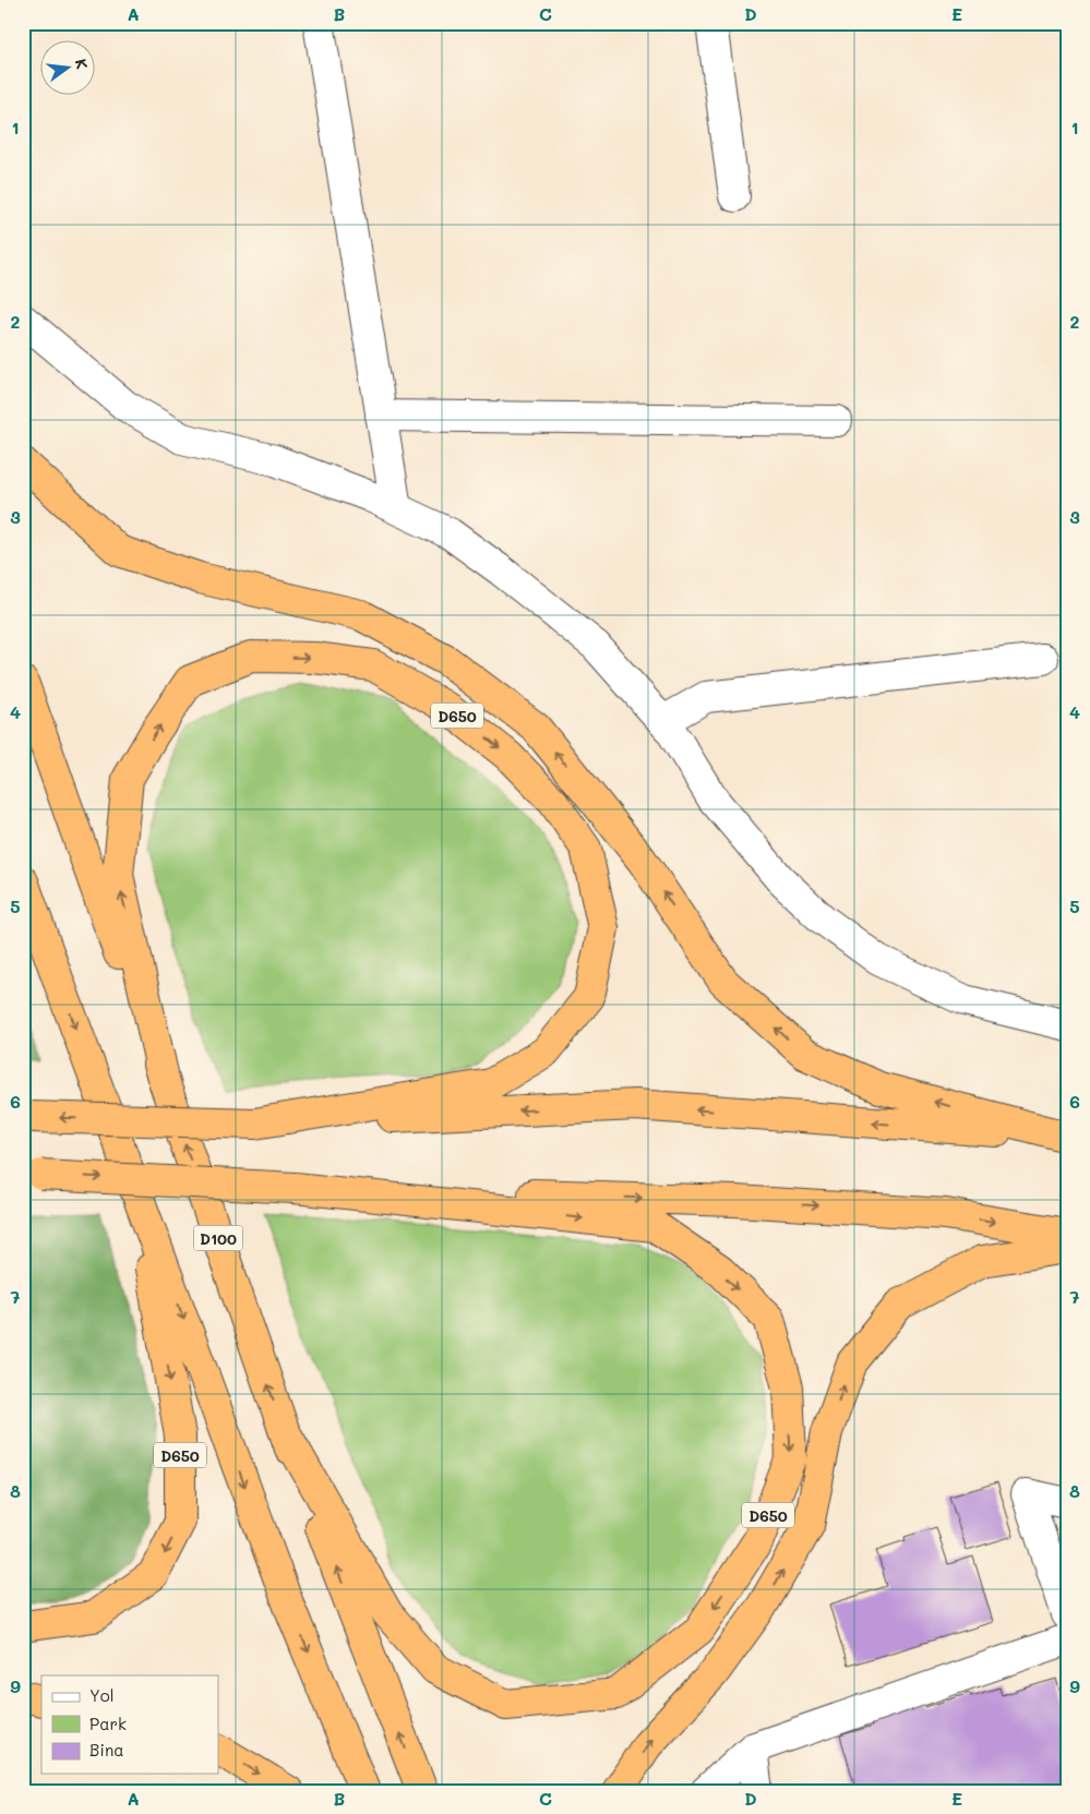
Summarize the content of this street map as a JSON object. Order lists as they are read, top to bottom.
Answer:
{
  "streets": {
    "highway": ["D650", "D100"]
  },
  "crossings": [
    ["D650", "D100"]
  ],
  "legend": ["Yol", "Park", "Bina"],
  "north": "right",
  "grid": {
    "columns": [
      "A",
      "B",
      "C",
      "D",
      "E"
    ],
    "rows": [
      "1",
      "2",
      "3",
      "4",
      "5",
      "6",
      "7",
      "8",
      "9"
    ]
  }
}
